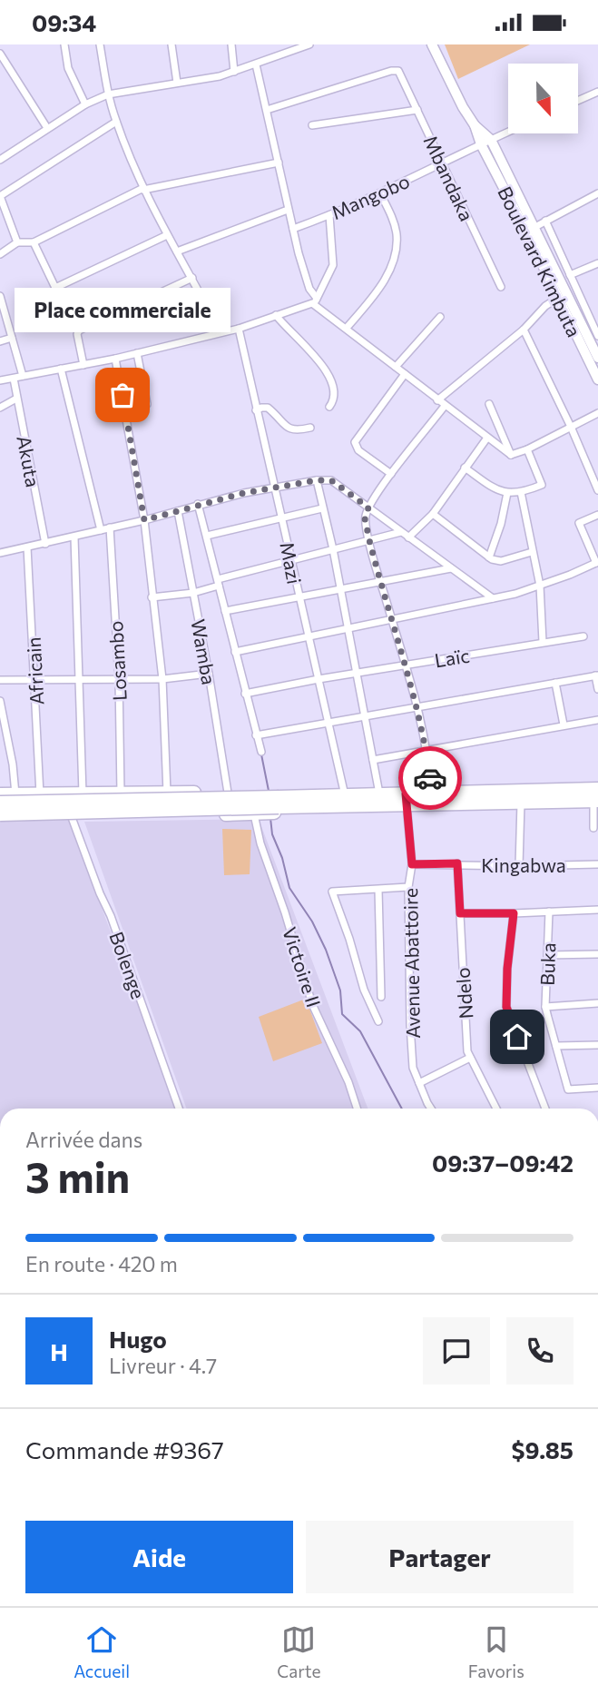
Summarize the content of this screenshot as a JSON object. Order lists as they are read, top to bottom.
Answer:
{
  "streets": {
    "street": [
      "Mbandaka",
      "Mangobo",
      "Boulevard Kimbuta",
      "Akuta",
      "Mazi",
      "Wamba",
      "Laïc",
      "Losambo",
      "Africain",
      "Kingabwa",
      "Avenue Abattoire",
      "Buka",
      "Bolenge",
      "Victoire II",
      "Ndelo"
    ]
  },
  "crossings": [
    ["Mbandaka", "Mangobo"],
    ["Mangobo", "Boulevard Kimbuta"],
    ["Mazi", "Laïc"],
    ["Losambo", "Bolenge"],
    ["Kingabwa", "Avenue Abattoire"],
    ["Kingabwa", "Ndelo"]
  ],
  "places": ["Place commerciale"],
  "north": "bottom",
  "page": {
    "status": "09:34",
    "bubble": "Place commerciale",
    "heading": ["3 min", "Arrivée dans", "09:37–09:42"],
    "panel": [
      "Hugo",
      "Livreur · 4.7",
      "Commande #9367",
      "$9.85"
    ],
    "bar": "En route · 420 m",
    "round": "H",
    "buttons": ["Aide", "Partager"],
    "tabs": ["Accueil", "Carte", "Favoris"]
  }
}
